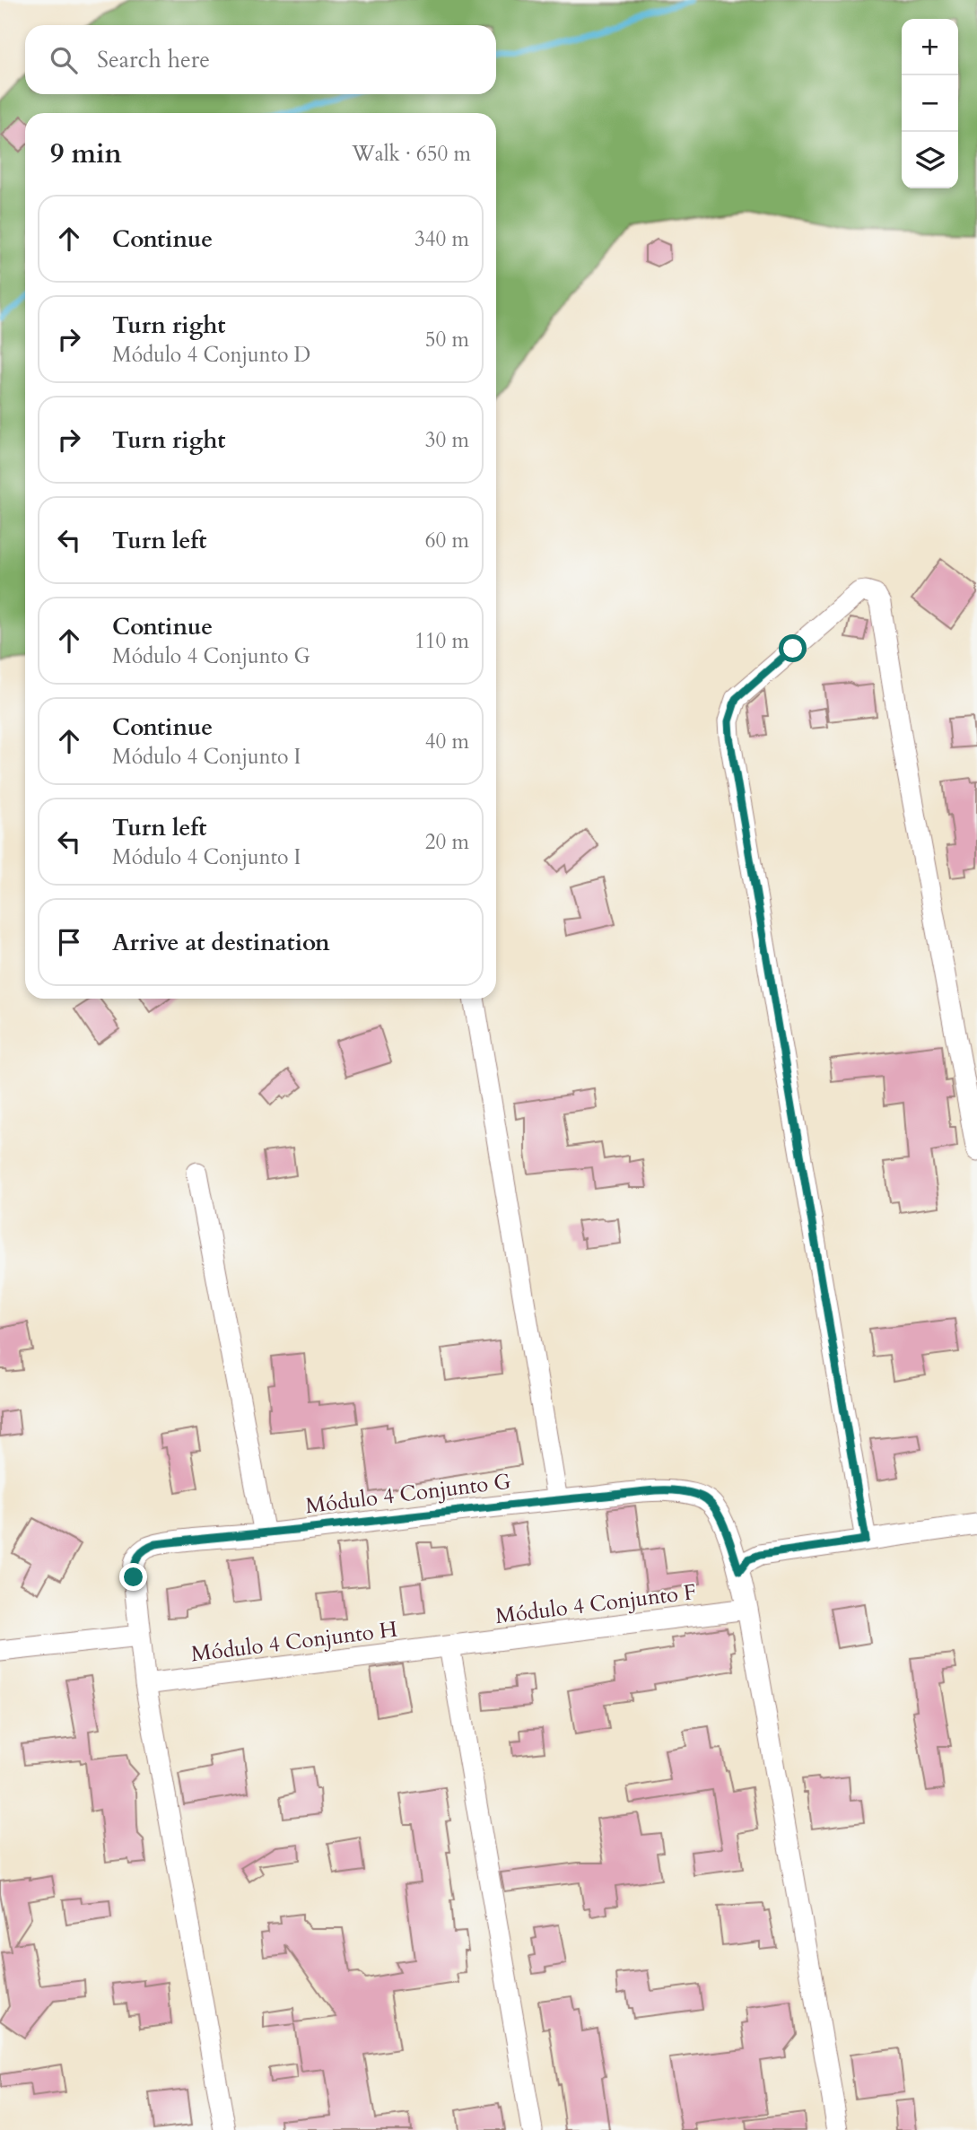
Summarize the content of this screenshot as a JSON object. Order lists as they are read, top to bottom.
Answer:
{
  "streets": {
    "street": ["Módulo 4 Conjunto G", "Módulo 4 Conjunto F", "Módulo 4 Conjunto H"]
  },
  "crossings": [
    ["Módulo 4 Conjunto G", "Módulo 4 Conjunto F"],
    ["Módulo 4 Conjunto F", "Módulo 4 Conjunto H"]
  ],
  "page": {
    "map_buttons": ["+", "−"],
    "search": "Search here",
    "heading": ["9 min", "Walk · 650 m"],
    "list": [
      ["Continue", "340 m"],
      ["Turn right", "Módulo 4 Conjunto D", "50 m"],
      ["Turn right", "30 m"],
      ["Turn left", "60 m"],
      ["Continue", "Módulo 4 Conjunto G", "110 m"],
      ["Continue", "Módulo 4 Conjunto I", "40 m"],
      ["Turn left", "Módulo 4 Conjunto I", "20 m"],
      "Arrive at destination"
    ]
  }
}
